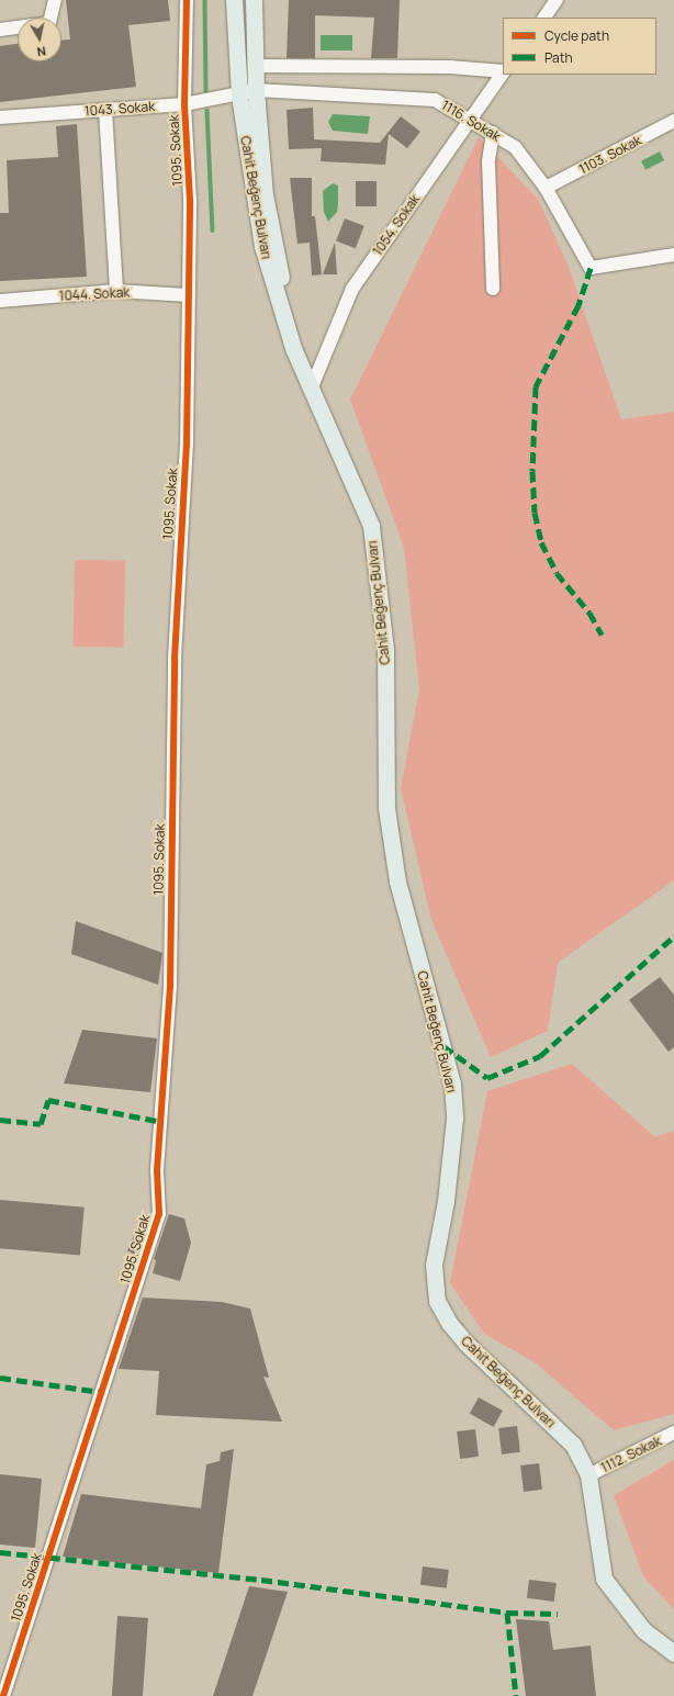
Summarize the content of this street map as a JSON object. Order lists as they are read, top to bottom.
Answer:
{
  "streets": {
    "main road": ["Cahit Beğenç Bulvarı"],
    "street": [
      "1043. Sokak",
      "1116. Sokak",
      "1095. Sokak",
      "1103. Sokak",
      "1054. Sokak",
      "1044. Sokak",
      "1112. Sokak"
    ]
  },
  "crossings": [
    ["1043. Sokak", "1116. Sokak"],
    ["1043. Sokak", "1095. Sokak"],
    ["1043. Sokak", "Cahit Beğenç Bulvarı"],
    ["1116. Sokak", "1103. Sokak"],
    ["1116. Sokak", "Cahit Beğenç Bulvarı"],
    ["1116. Sokak", "1054. Sokak"],
    ["1095. Sokak", "1044. Sokak"],
    ["Cahit Beğenç Bulvarı", "1054. Sokak"],
    ["Cahit Beğenç Bulvarı", "1112. Sokak"]
  ],
  "legend": ["Cycle path", "Path"],
  "north": "bottom"
}
